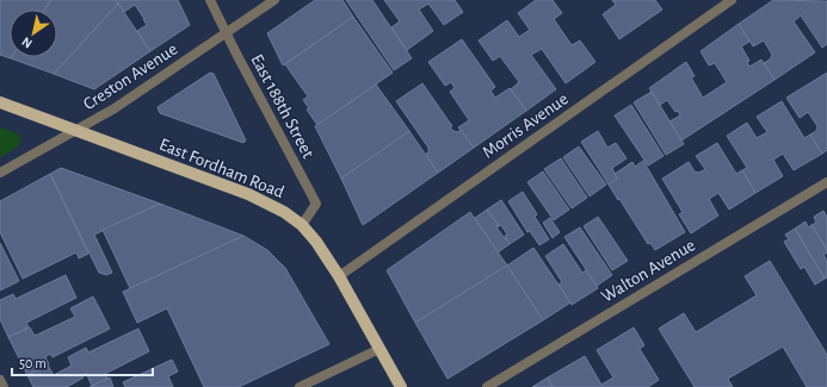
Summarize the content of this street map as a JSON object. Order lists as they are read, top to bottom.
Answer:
{
  "streets": {
    "main road": ["East Fordham Road"],
    "street": [
      "Creston Avenue",
      "East 188th Street",
      "Morris Avenue",
      "Walton Avenue"
    ]
  },
  "crossings": [
    ["Creston Avenue", "East 188th Street"],
    ["Creston Avenue", "East Fordham Road"],
    ["East 188th Street", "East Fordham Road"],
    ["Morris Avenue", "East Fordham Road"]
  ],
  "scale_bar": "50 m",
  "north": "bottom left"
}
